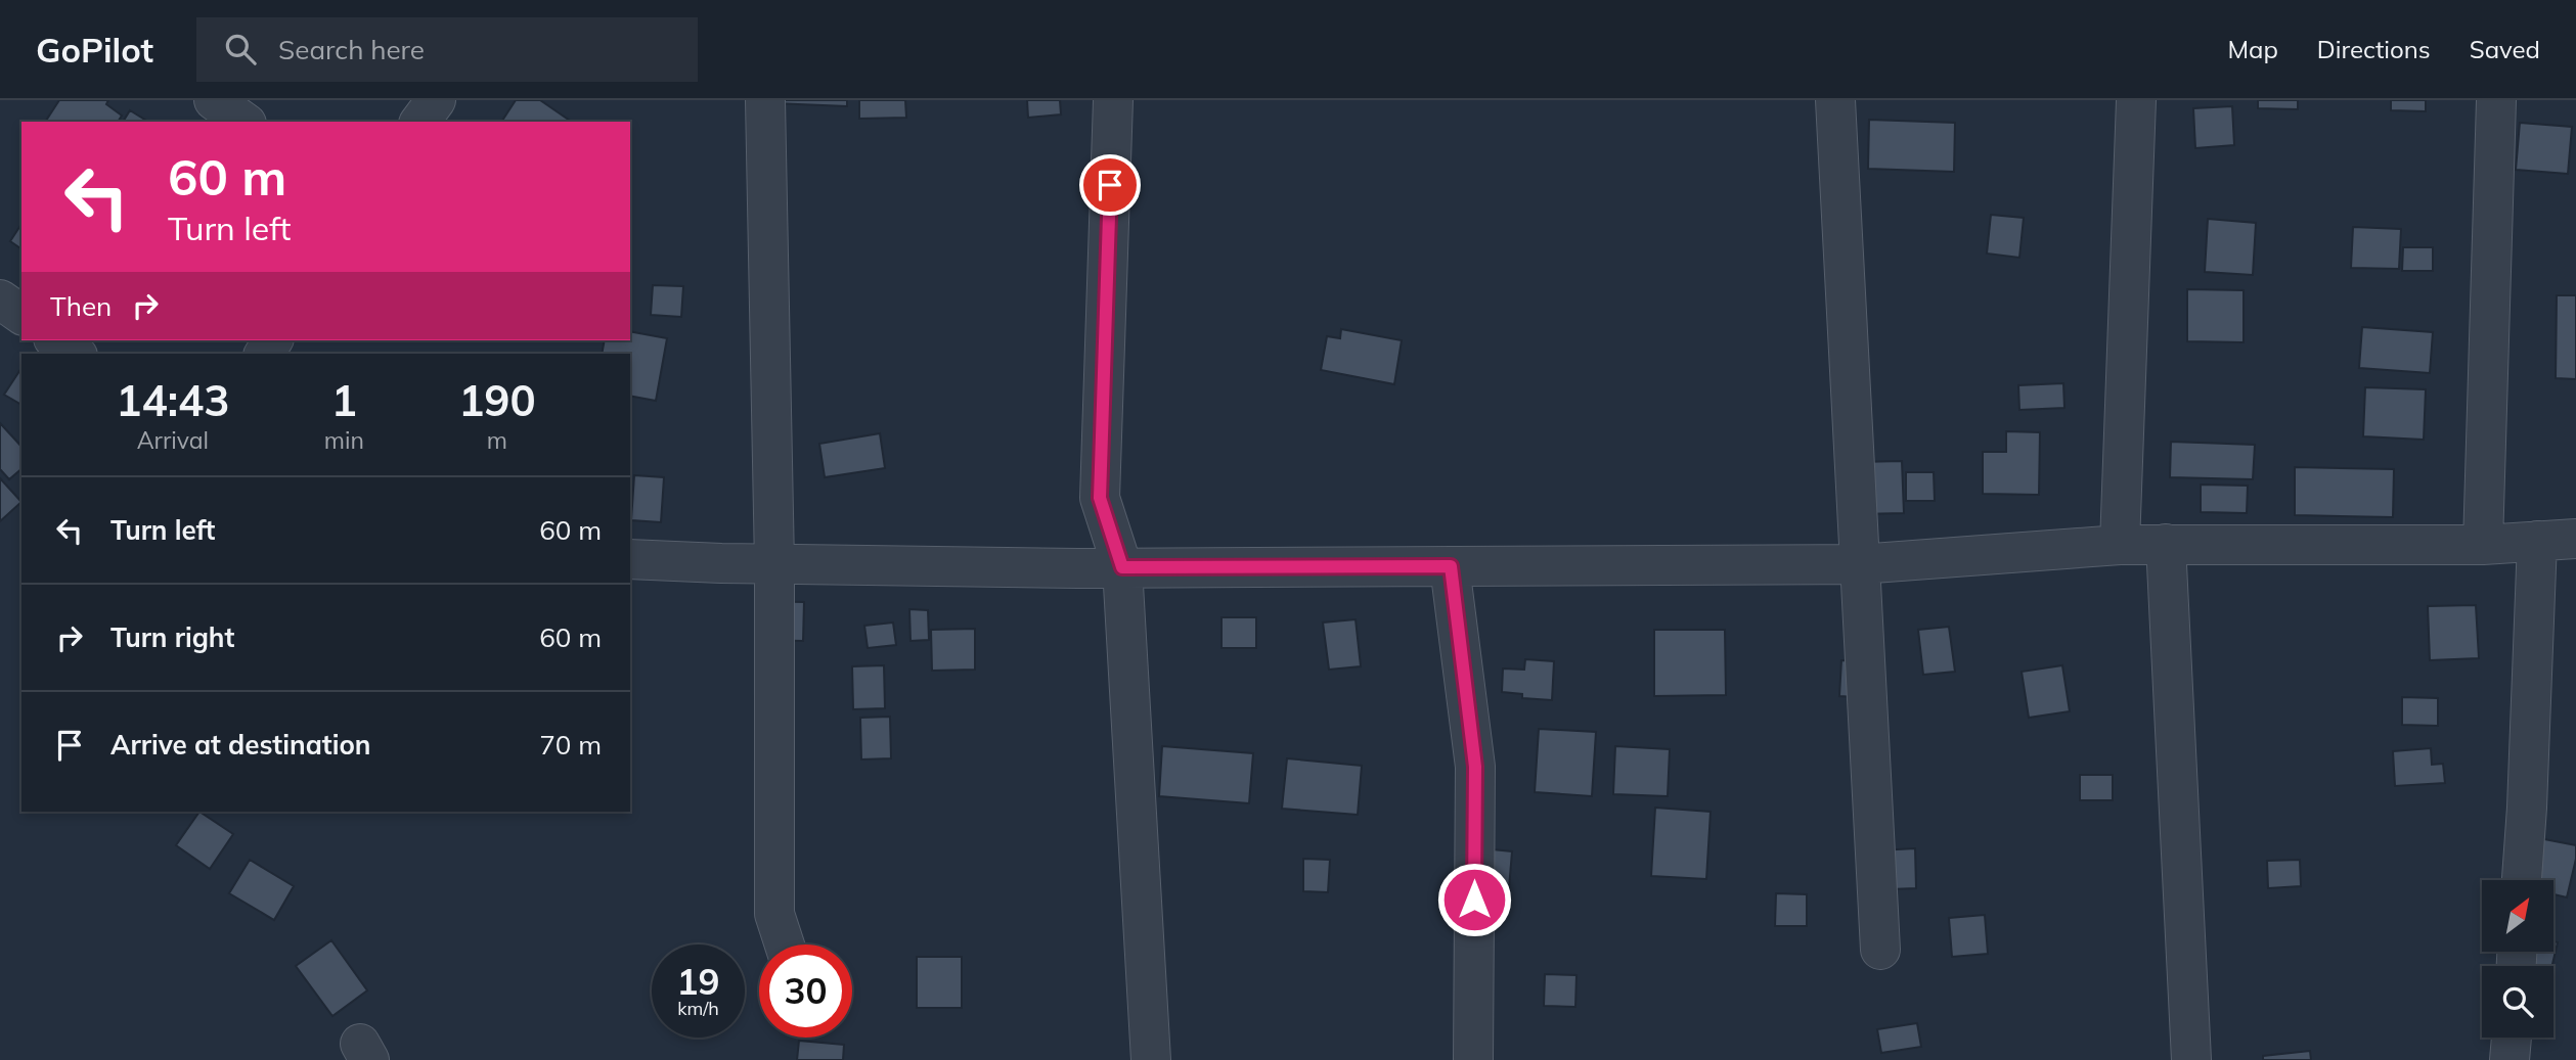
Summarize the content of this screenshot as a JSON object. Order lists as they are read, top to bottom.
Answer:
{
  "north": "top right",
  "page": {
    "header": "GoPilot",
    "search": "Search here",
    "nav": ["Map", "Directions", "Saved"],
    "turn": ["60 m", "Turn left"],
    "then": "Then",
    "eta": [
      "14:43",
      "Arrival",
      "1",
      "min",
      "190",
      "m"
    ],
    "list": [
      {
        "name": "Turn left",
        "value": "60 m"
      },
      {
        "name": "Turn right",
        "value": "60 m"
      },
      {
        "name": "Arrive at destination",
        "value": "70 m"
      }
    ],
    "speed": "19 km/h",
    "limit": "30"
  }
}
